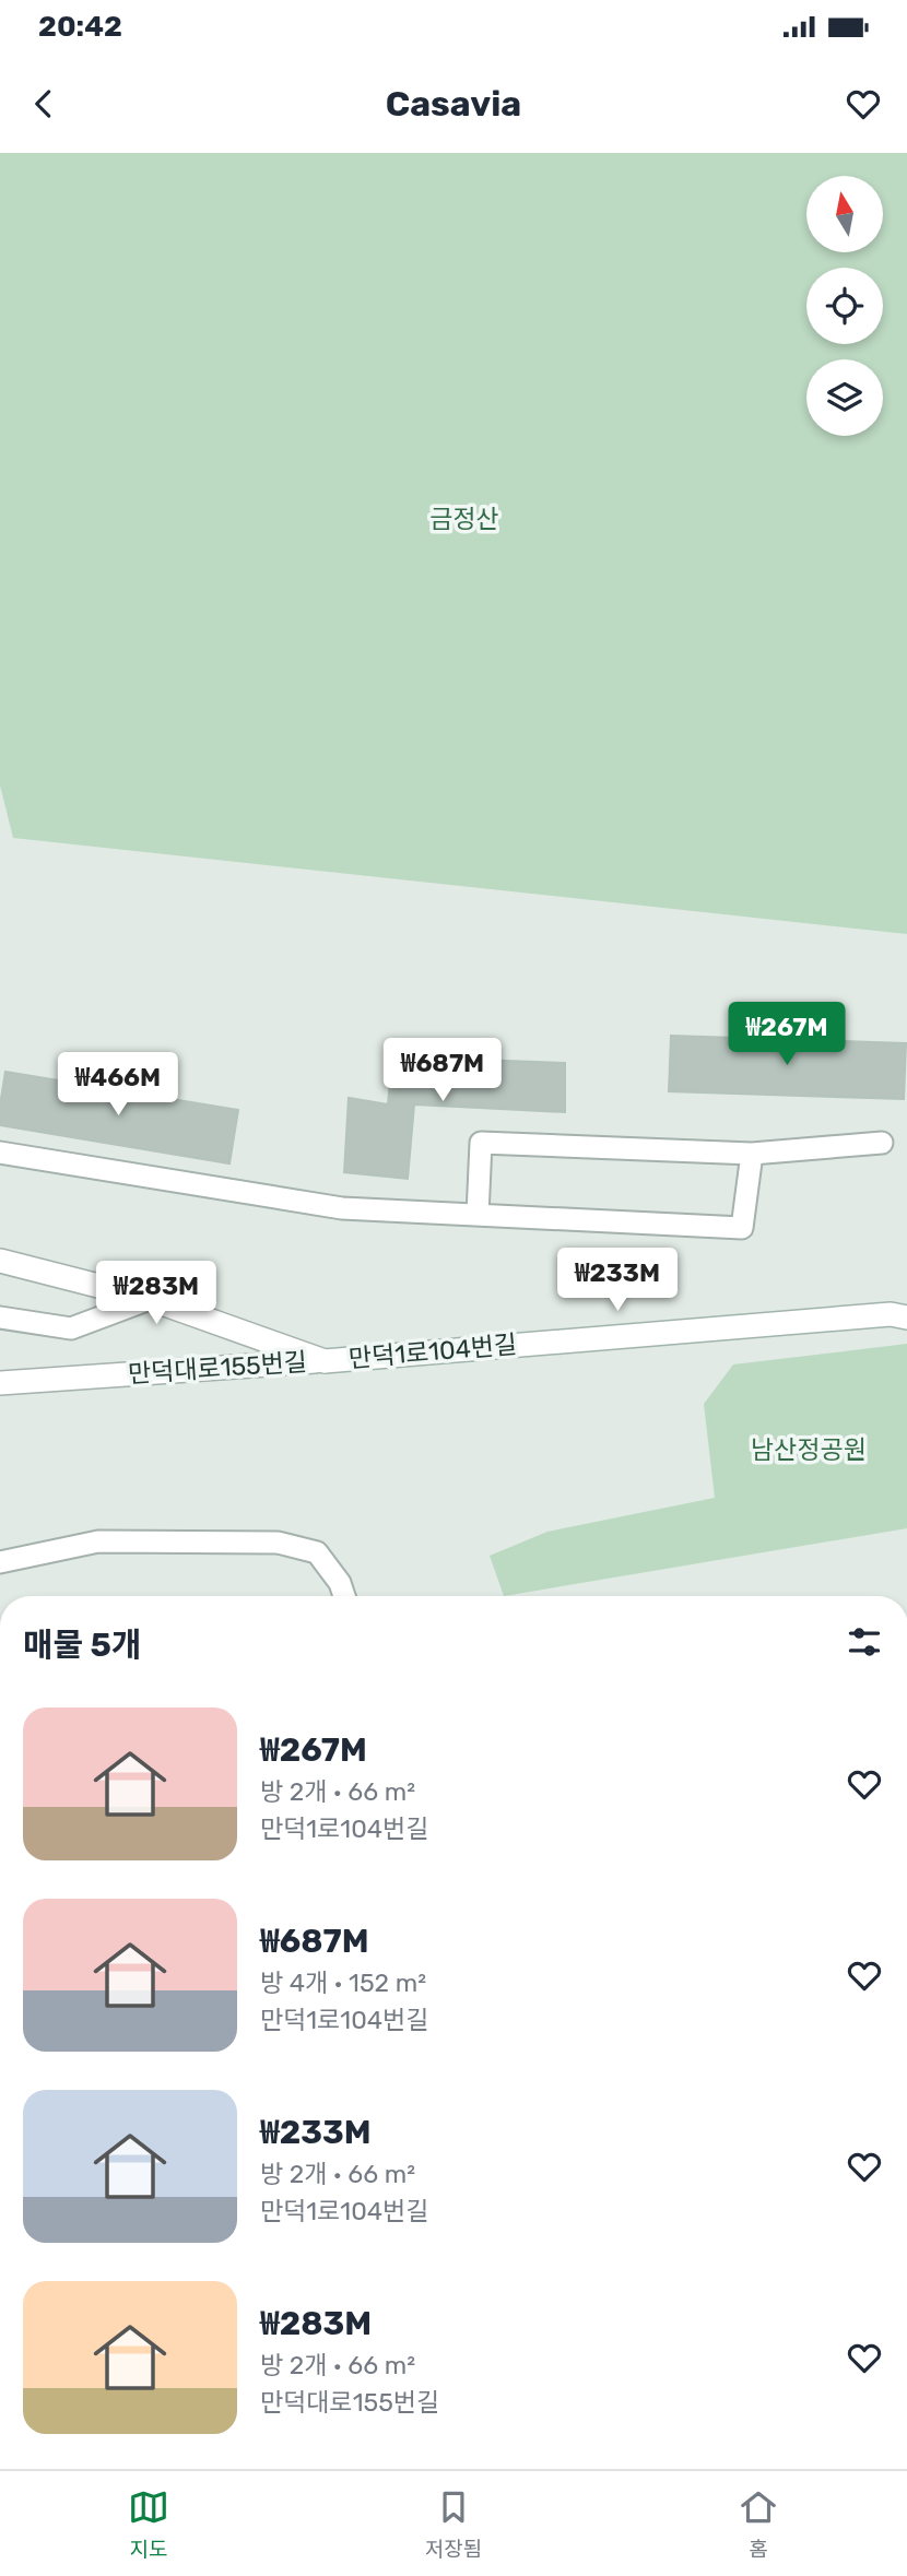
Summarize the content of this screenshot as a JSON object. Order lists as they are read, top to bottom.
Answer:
{
  "streets": {
    "street": ["만덕1로104번길", "만덕대로155번길"]
  },
  "crossings": [
    ["만덕1로104번길", "만덕대로155번길"]
  ],
  "parks": ["금정산", "남산정공원"],
  "north": "top",
  "page": {
    "status": "20:42",
    "header": "Casavia",
    "price": [
      "₩267M",
      "₩687M",
      "₩466M",
      "₩233M",
      "₩283M"
    ],
    "heading": "매물 5개",
    "list": [
      {
        "name": "₩267M",
        "note": "방 2개 · 66 m² · 만덕1로104번길"
      },
      {
        "name": "₩687M",
        "note": "방 4개 · 152 m² · 만덕1로104번길"
      },
      {
        "name": "₩233M",
        "note": "방 2개 · 66 m² · 만덕1로104번길"
      },
      {
        "name": "₩283M",
        "note": "방 2개 · 66 m² · 만덕대로155번길"
      }
    ],
    "tabs": ["지도", "저장됨", "홈"]
  }
}
